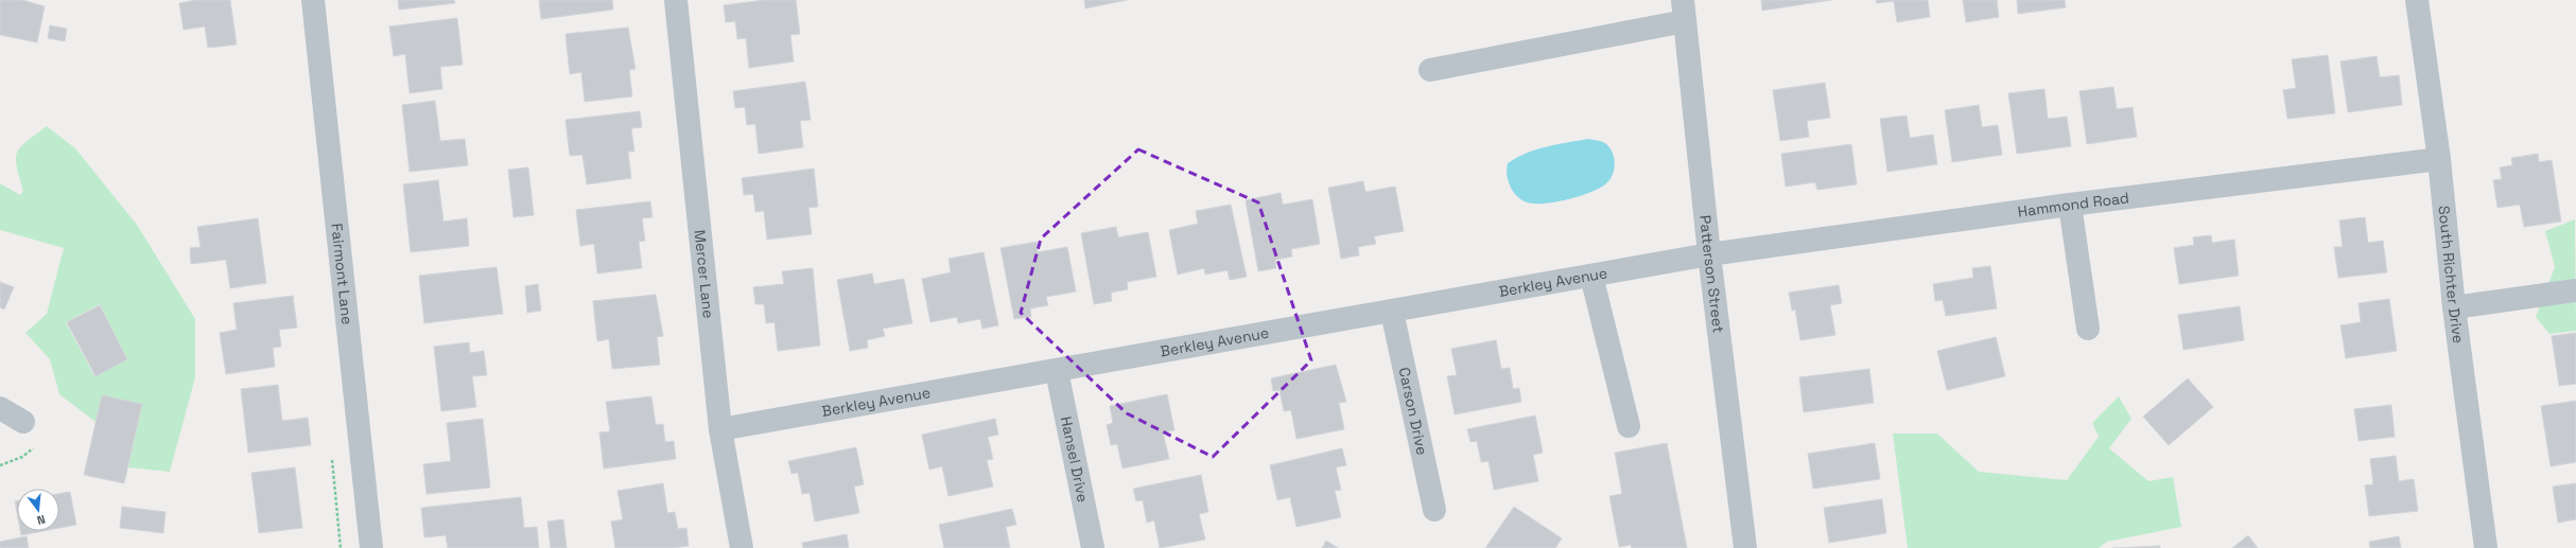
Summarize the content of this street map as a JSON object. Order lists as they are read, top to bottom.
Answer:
{
  "streets": {
    "street": [
      "Hammond Road",
      "Fairmont Lane",
      "Mercer Lane",
      "Patterson Street",
      "South Richter Drive",
      "Berkley Avenue",
      "Carson Drive",
      "Hansel Drive"
    ]
  },
  "crossings": [
    ["Hammond Road", "Patterson Street"],
    ["Hammond Road", "South Richter Drive"],
    ["Hammond Road", "Berkley Avenue"],
    ["Mercer Lane", "Berkley Avenue"],
    ["Patterson Street", "Berkley Avenue"],
    ["Berkley Avenue", "Carson Drive"],
    ["Berkley Avenue", "Hansel Drive"]
  ],
  "north": "bottom"
}
